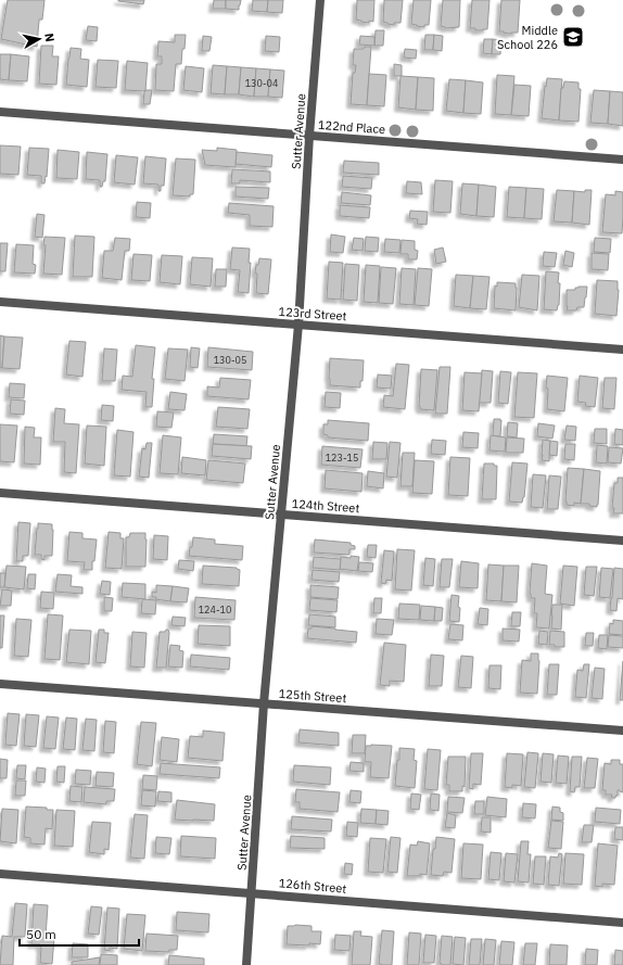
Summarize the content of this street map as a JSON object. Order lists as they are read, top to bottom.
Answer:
{
  "streets": {
    "street": [
      "122nd Place",
      "Sutter Avenue",
      "123rd Street",
      "124th Street",
      "125th Street",
      "126th Street"
    ]
  },
  "crossings": [
    ["122nd Place", "Sutter Avenue"],
    ["Sutter Avenue", "123rd Street"],
    ["Sutter Avenue", "124th Street"],
    ["Sutter Avenue", "125th Street"],
    ["Sutter Avenue", "126th Street"]
  ],
  "places": {
    "school or university": ["Middle School 226"]
  },
  "house_numbers": [
    "130-04",
    "130-05",
    "123-15",
    "124-10"
  ],
  "scale_bar": "50 m",
  "north": "right"
}
